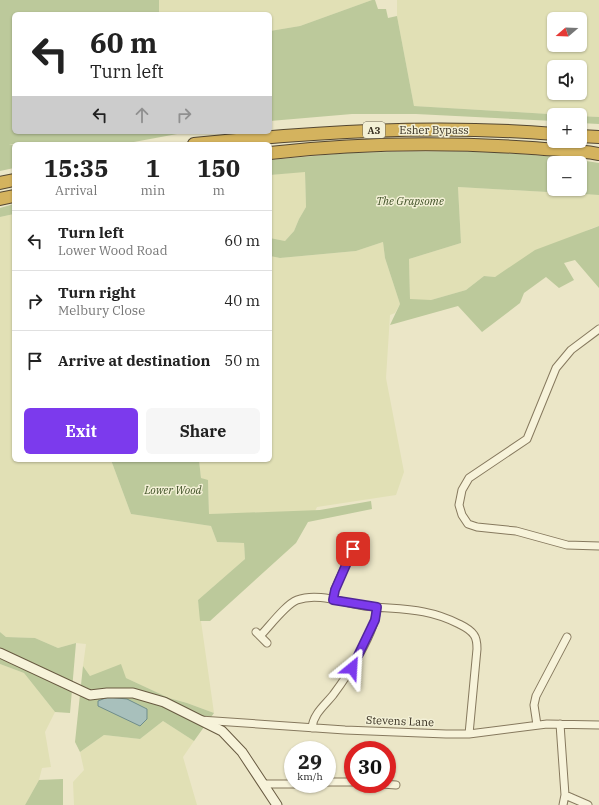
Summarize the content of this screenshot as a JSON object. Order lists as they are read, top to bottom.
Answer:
{
  "streets": {
    "highway": ["A3", "Esher Bypass"],
    "street": ["Stevens Lane"]
  },
  "parks": ["The Grapsome", "Lower Wood"],
  "north": "left",
  "page": {
    "map_buttons": ["+", "−"],
    "turn": ["60 m", "Turn left"],
    "eta": [
      "15:35",
      "Arrival",
      "1",
      "min",
      "150",
      "m"
    ],
    "list": [
      {
        "name": "Turn left",
        "note": "Lower Wood Road",
        "value": "60 m"
      },
      {
        "name": "Turn right",
        "note": "Melbury Close",
        "value": "40 m"
      },
      {
        "name": "Arrive at destination",
        "value": "50 m"
      }
    ],
    "buttons": ["Exit", "Share"],
    "speed": "29 km/h",
    "limit": "30"
  }
}
